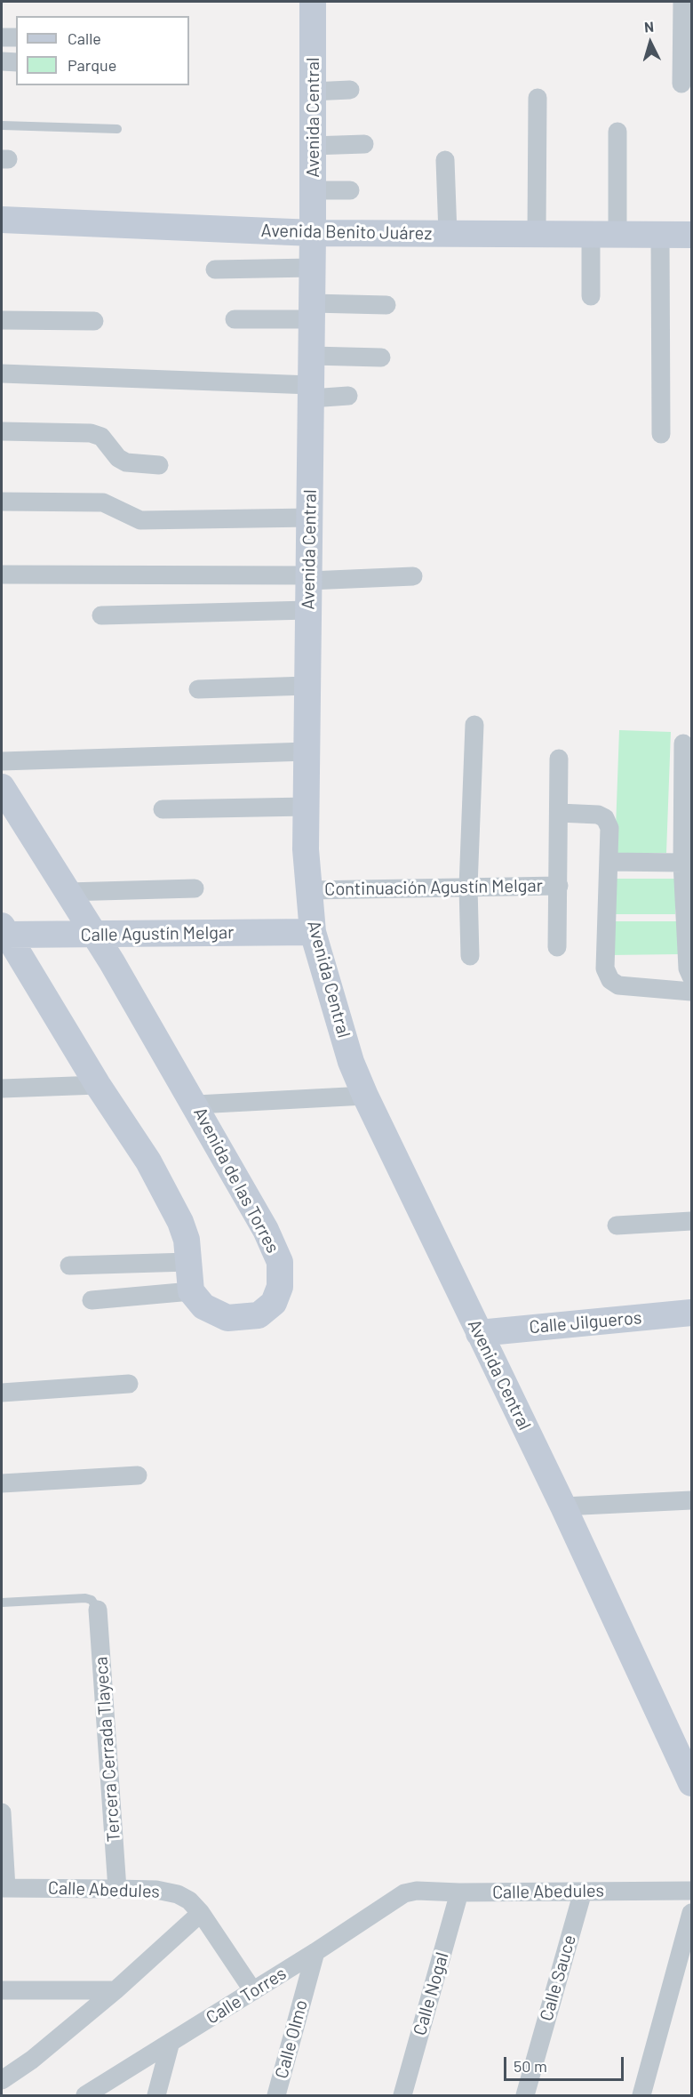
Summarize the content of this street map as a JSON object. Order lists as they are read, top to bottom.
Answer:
{
  "streets": {
    "main road": [
      "Avenida Central",
      "Avenida Benito Juárez",
      "Calle Agustín Melgar",
      "Avenida de las Torres",
      "Calle Jilgueros"
    ],
    "street": [
      "Continuación Agustín Melgar",
      "Tercera Cerrada Tlayeca",
      "Calle Abedules",
      "Calle Sauce",
      "Calle Nogal",
      "Calle Torres",
      "Calle Olmo"
    ]
  },
  "crossings": [
    ["Avenida Central", "Avenida Benito Juárez"],
    ["Avenida Central", "Continuación Agustín Melgar"],
    ["Avenida Central", "Calle Agustín Melgar"],
    ["Avenida Central", "Calle Jilgueros"],
    ["Calle Agustín Melgar", "Avenida de las Torres"],
    ["Tercera Cerrada Tlayeca", "Calle Abedules"],
    ["Calle Abedules", "Calle Sauce"],
    ["Calle Abedules", "Calle Nogal"],
    ["Calle Abedules", "Calle Torres"],
    ["Calle Torres", "Calle Olmo"]
  ],
  "legend": ["Calle", "Parque"],
  "scale_bar": "50 m",
  "north": "top"
}
